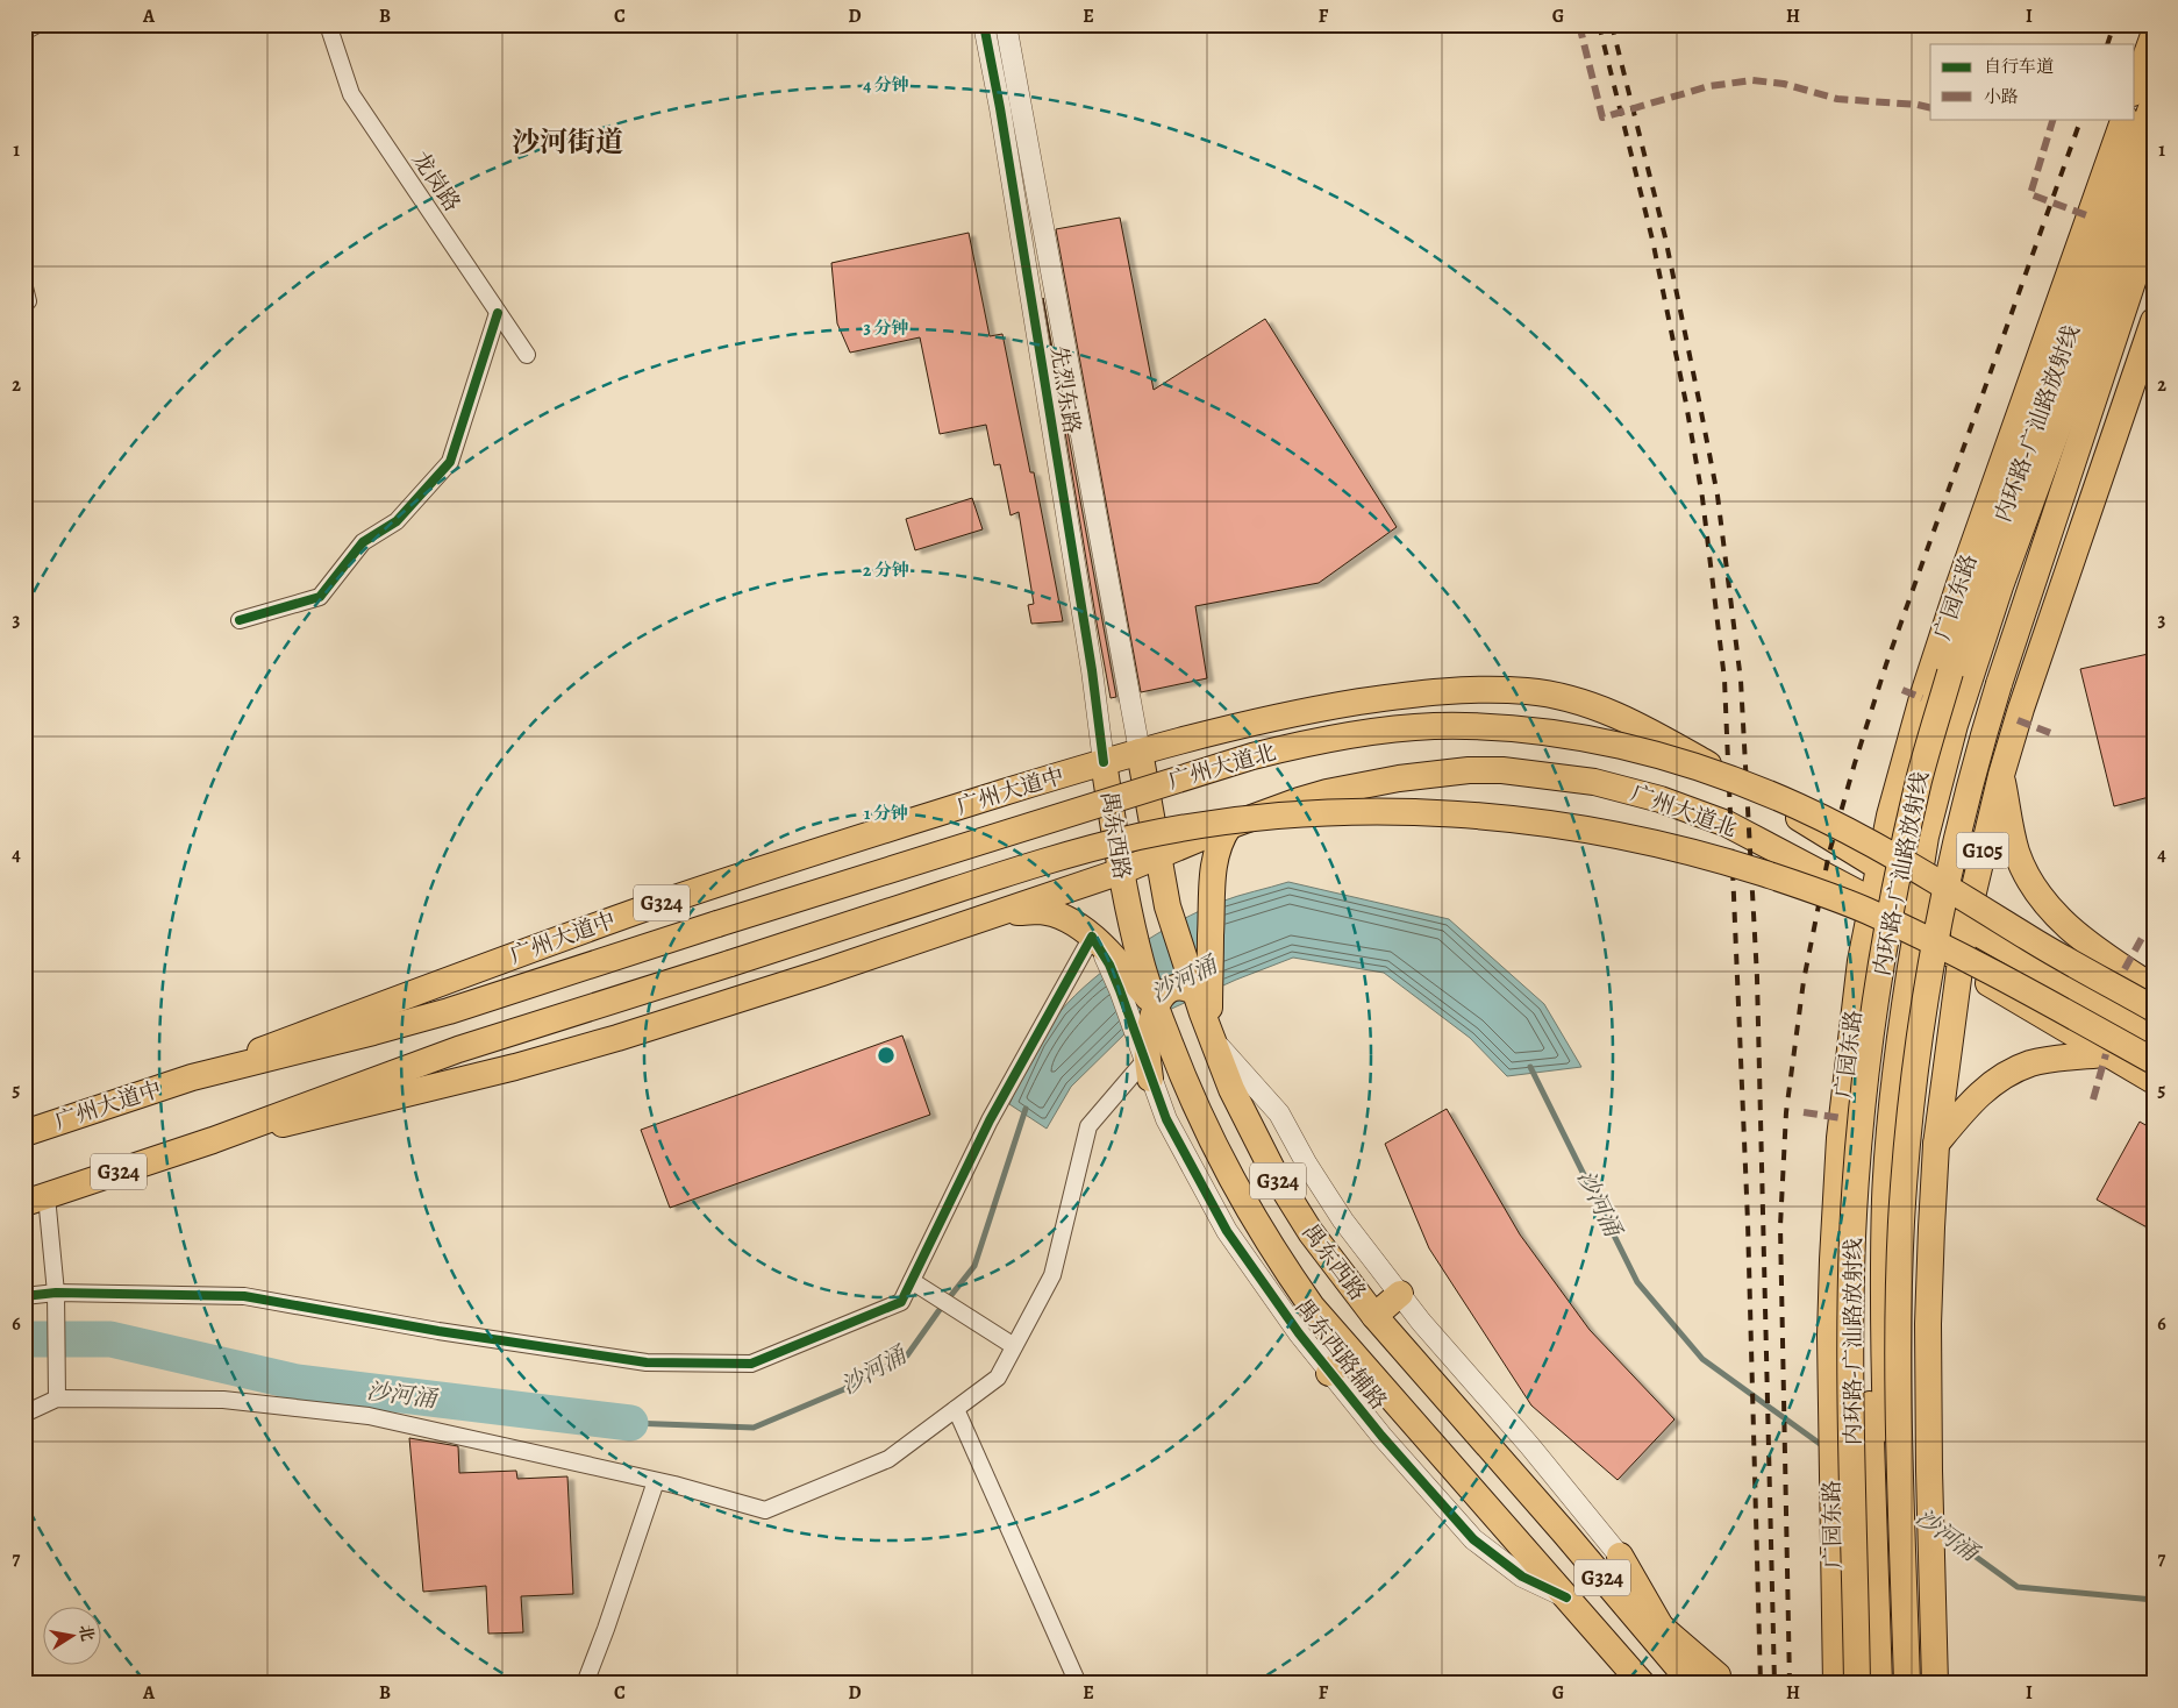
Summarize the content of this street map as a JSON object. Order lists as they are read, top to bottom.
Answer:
{
  "streets": {
    "main road": [
      "内环路-广汕路放射线",
      "广园东路",
      "广州大道北",
      "广州大道中",
      "禺东西路",
      "G105",
      "G324"
    ],
    "street": ["龙岗路", "先烈东路", "禺东西路辅路"]
  },
  "crossings": [
    ["先烈东路", "广州大道北"],
    ["先烈东路", "广州大道中"],
    ["先烈东路", "禺东西路"],
    ["广园东路", "广州大道北"],
    ["广州大道北", "广州大道中"],
    ["广州大道北", "禺东西路"],
    ["广州大道北", "G105"],
    ["广州大道北", "G324"],
    ["广州大道中", "禺东西路"],
    ["禺东西路", "G324"],
    ["禺东西路", "禺东西路辅路"],
    ["G324", "禺东西路辅路"]
  ],
  "districts": ["沙河街道"],
  "water": ["沙河涌"],
  "legend": ["自行车道", "小路"],
  "north": "right",
  "grid": {
    "columns": [
      "A",
      "B",
      "C",
      "D",
      "E",
      "F",
      "G",
      "H",
      "I"
    ],
    "rows": [
      "1",
      "2",
      "3",
      "4",
      "5",
      "6",
      "7"
    ]
  },
  "rings": [
    "4 分钟",
    "3 分钟",
    "2 分钟",
    "1 分钟"
  ]
}
